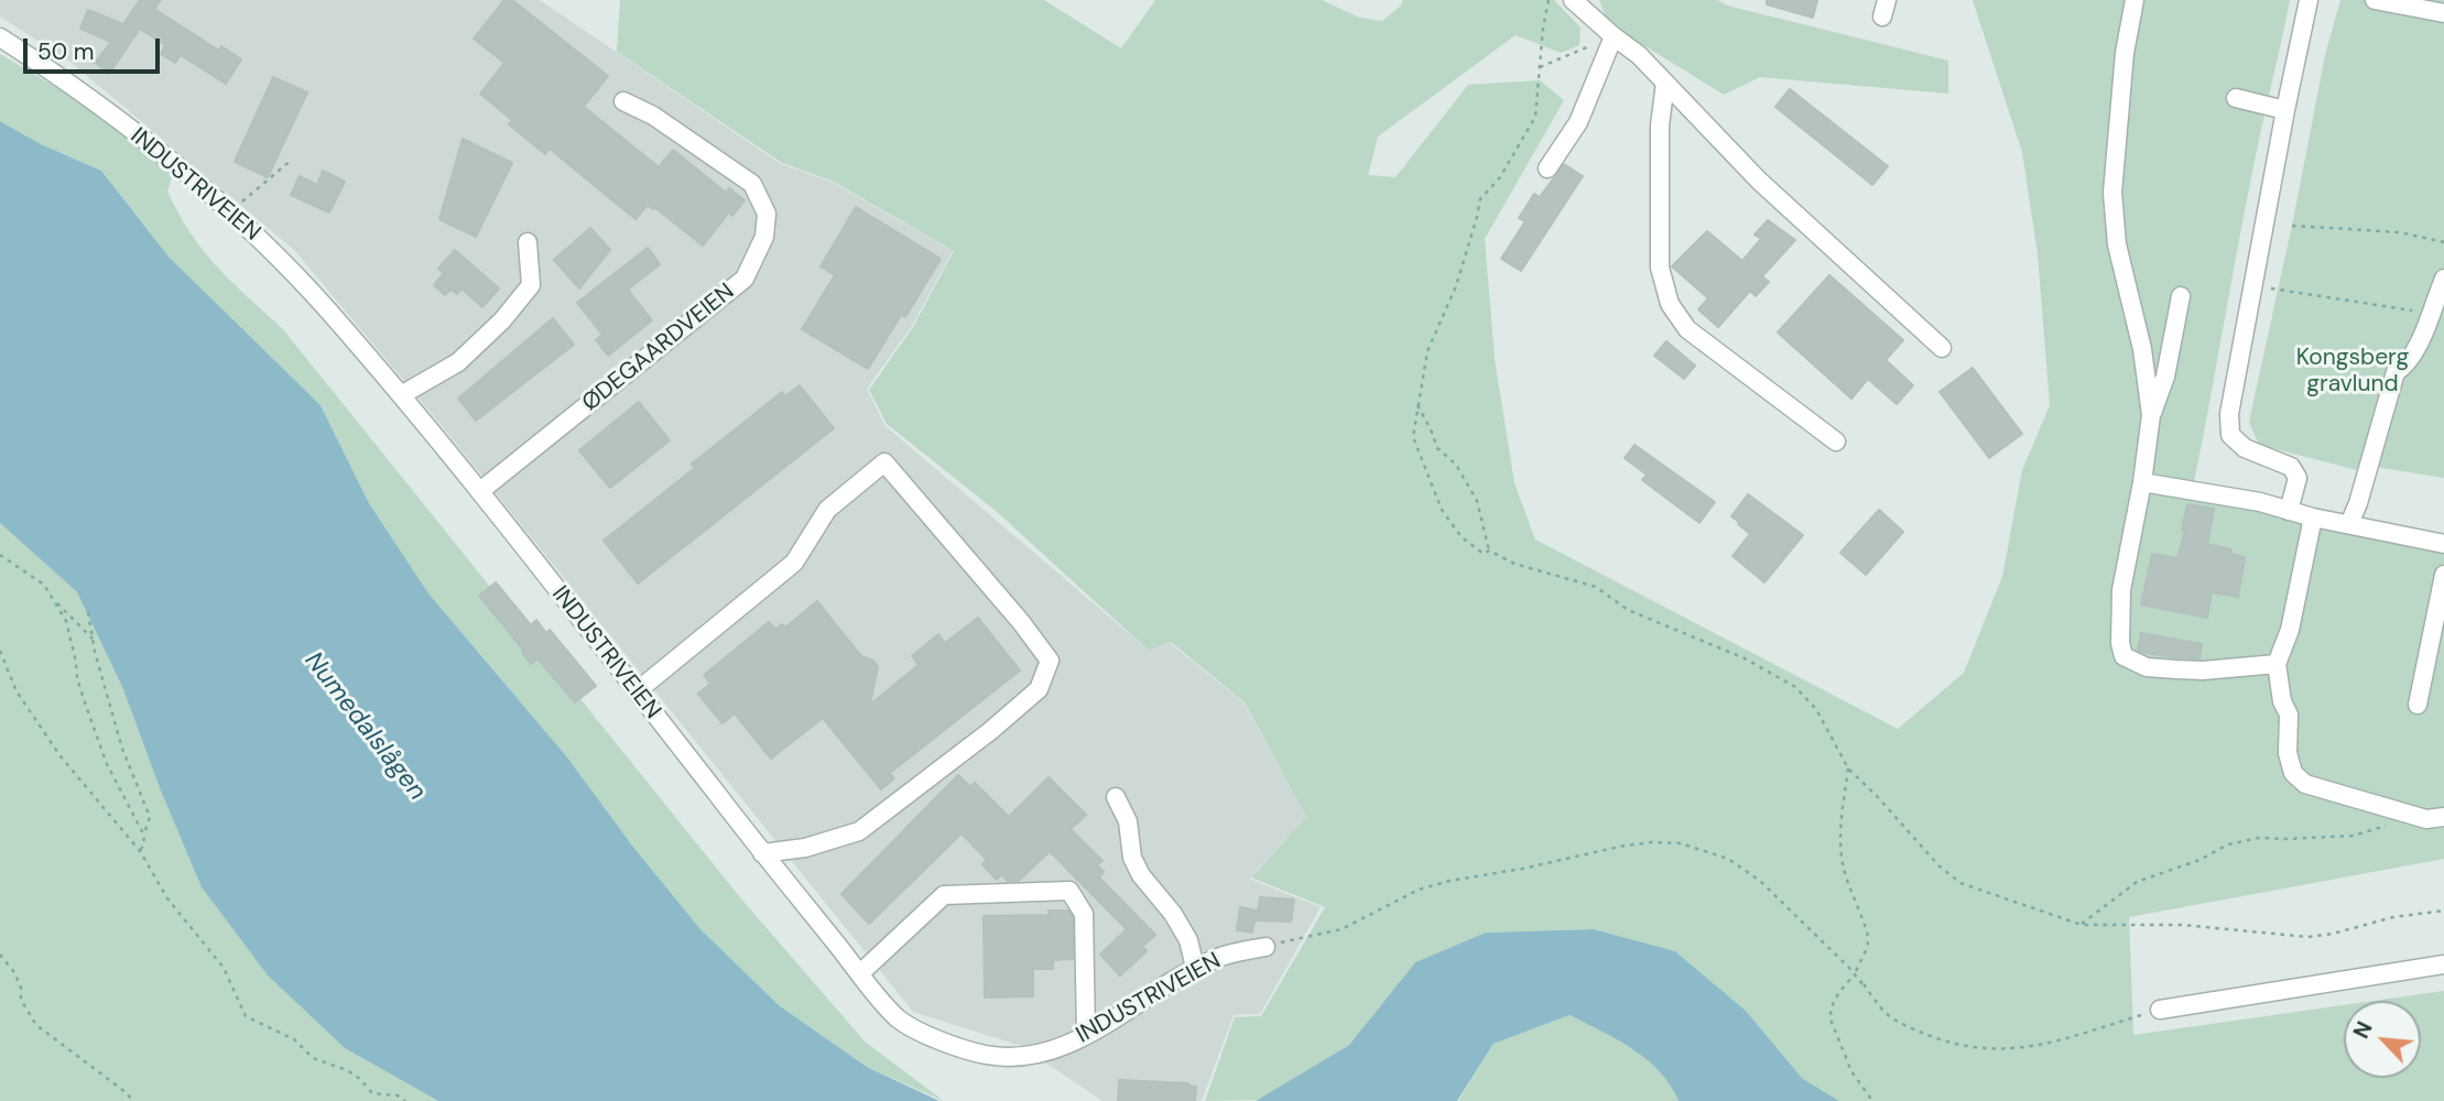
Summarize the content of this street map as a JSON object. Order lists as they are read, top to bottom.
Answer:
{
  "streets": {
    "street": ["INDUSTRIVEIEN", "ØDEGAARDVEIEN"]
  },
  "crossings": [
    ["INDUSTRIVEIEN", "ØDEGAARDVEIEN"]
  ],
  "water": ["Numedalslågen"],
  "parks": ["Kongsberg gravlund"],
  "scale_bar": "50 m",
  "north": "top left"
}
